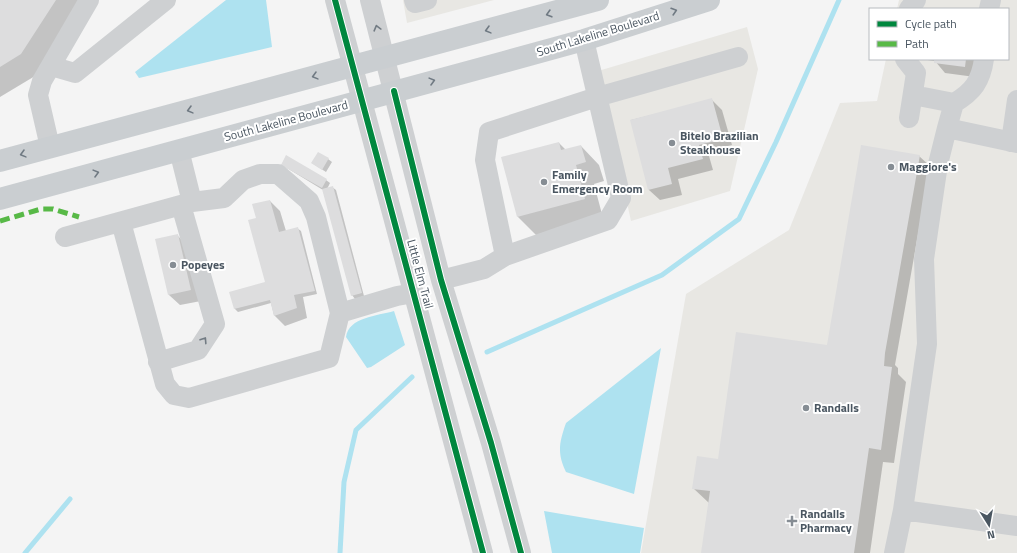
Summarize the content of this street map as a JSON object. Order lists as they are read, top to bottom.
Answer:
{
  "streets": {
    "main road": ["South Lakeline Boulevard"],
    "street": ["Little Elm Trail"]
  },
  "crossings": [
    ["South Lakeline Boulevard", "Little Elm Trail"]
  ],
  "places": {
    "other": [
      "Bitelo Brazilian Steakhouse",
      "Maggiore's",
      "Family Emergency Room",
      "Popeyes",
      "Randalls"
    ],
    "health": ["Randalls Pharmacy"]
  },
  "legend": ["Cycle path", "Path"],
  "north": "bottom"
}
